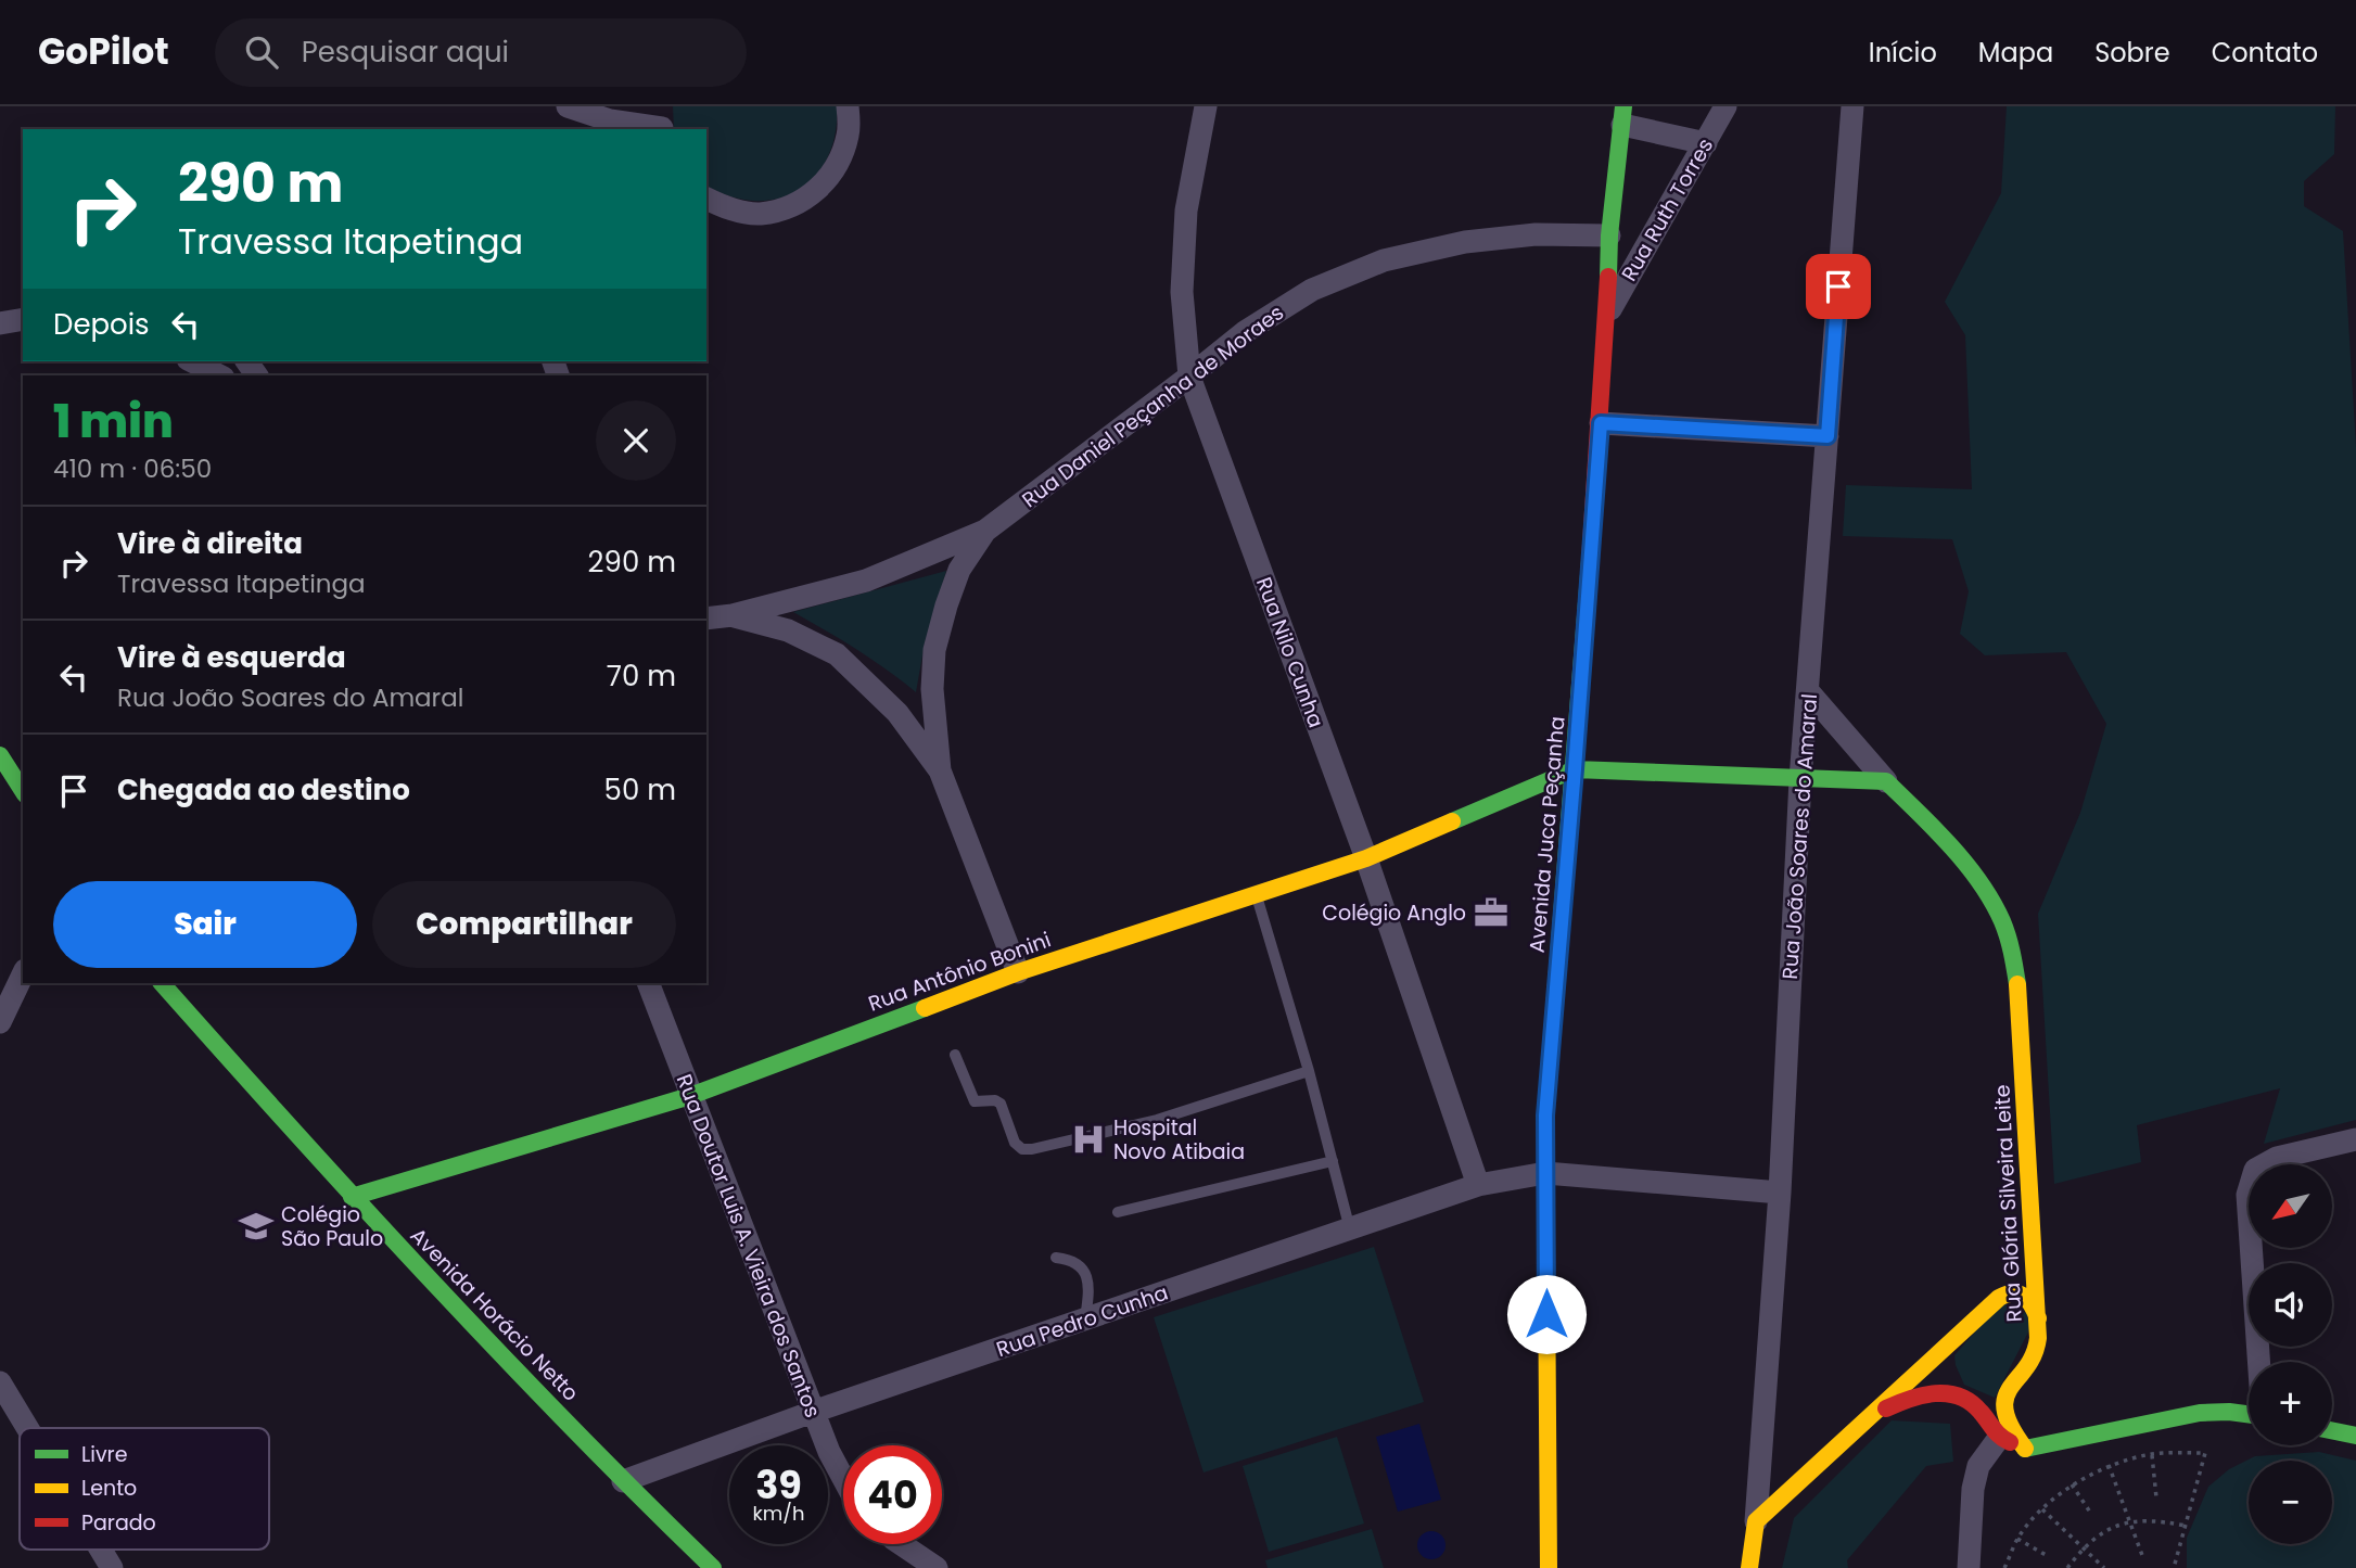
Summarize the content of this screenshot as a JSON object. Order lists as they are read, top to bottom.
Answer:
{
  "streets": {
    "main road": [
      "Avenida Juca Peçanha",
      "Rua João Soares do Amaral",
      "Rua Antônio Bonini",
      "Rua Glória Silveira Leite",
      "Avenida Horácio Netto"
    ],
    "street": [
      "Rua Ruth Torres",
      "Rua Daniel Peçanha de Moraes",
      "Rua Nilo Cunha",
      "Rua Doutor Luis A. Vieira dos Santos",
      "Rua Pedro Cunha"
    ]
  },
  "crossings": [
    ["Rua Ruth Torres", "Avenida Juca Peçanha"],
    ["Rua Daniel Peçanha de Moraes", "Rua Nilo Cunha"],
    ["Rua Daniel Peçanha de Moraes", "Avenida Juca Peçanha"],
    ["Rua Nilo Cunha", "Rua Antônio Bonini"],
    ["Rua Nilo Cunha", "Rua Pedro Cunha"],
    ["Avenida Juca Peçanha", "Rua Antônio Bonini"],
    ["Avenida Juca Peçanha", "Rua Pedro Cunha"],
    ["Rua João Soares do Amaral", "Rua Pedro Cunha"],
    ["Rua Antônio Bonini", "Rua Doutor Luis A. Vieira dos Santos"],
    ["Rua Antônio Bonini", "Avenida Horácio Netto"],
    ["Rua Doutor Luis A. Vieira dos Santos", "Rua Pedro Cunha"],
    ["Avenida Horácio Netto", "Rua Pedro Cunha"]
  ],
  "places": {
    "office": ["Colégio Anglo"],
    "hospital": ["Hospital Novo Atibaia"],
    "school or university": ["Colégio São Paulo"]
  },
  "legend": ["Livre", "Lento", "Parado"],
  "north": "bottom left",
  "page": {
    "header": "GoPilot",
    "search": "Pesquisar aqui",
    "nav": [
      "Início",
      "Mapa",
      "Sobre",
      "Contato"
    ],
    "turn": ["290 m", "Travessa Itapetinga"],
    "then": "Depois",
    "heading": ["1 min", "410 m · 06:50"],
    "list": [
      {
        "name": "Vire à direita",
        "note": "Travessa Itapetinga",
        "value": "290 m"
      },
      {
        "name": "Vire à esquerda",
        "note": "Rua João Soares do Amaral",
        "value": "70 m"
      },
      {
        "name": "Chegada ao destino",
        "value": "50 m"
      }
    ],
    "buttons": ["Sair", "Compartilhar"],
    "map_buttons": ["+", "−"],
    "speed": "39 km/h",
    "limit": "40"
  }
}
